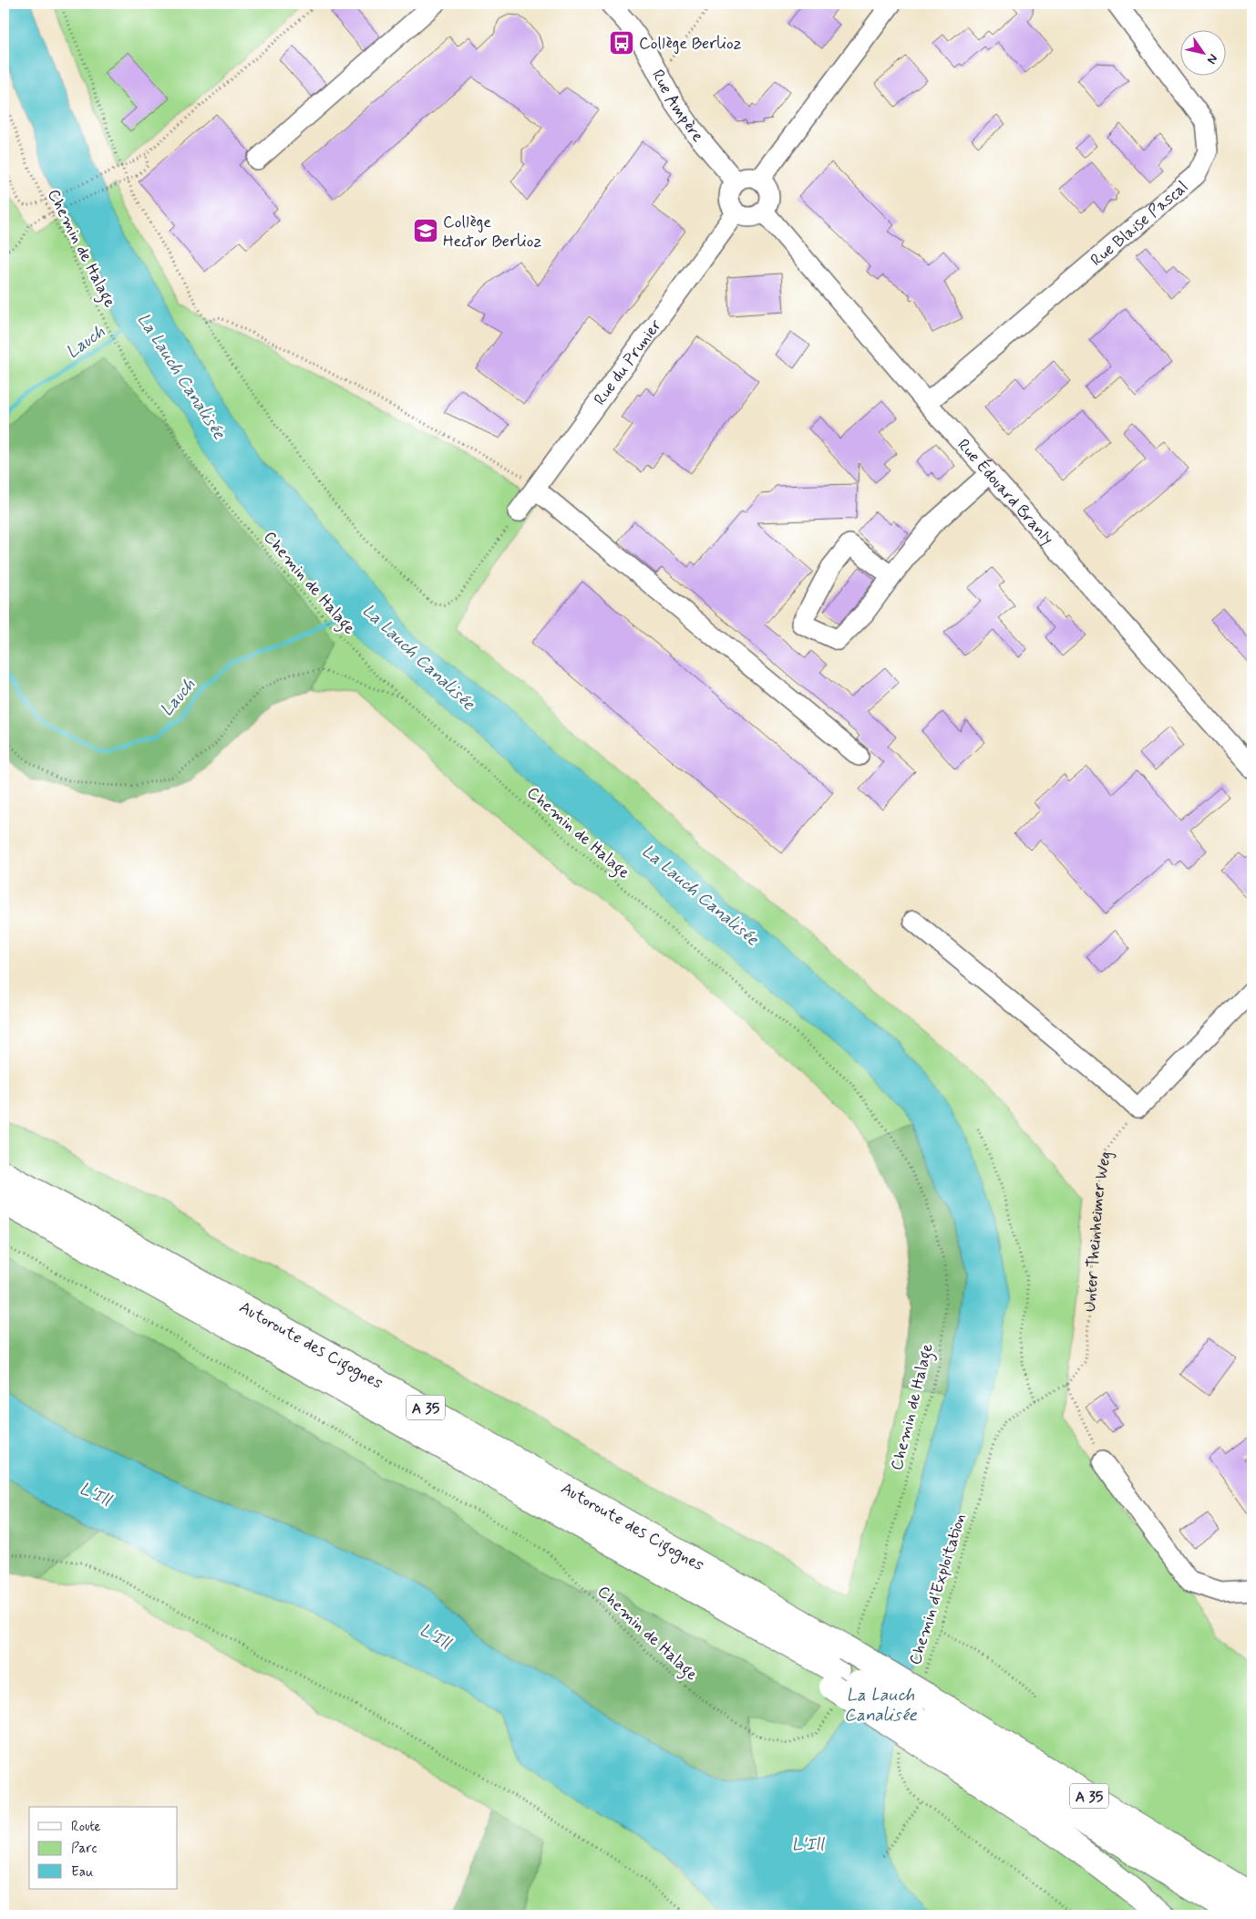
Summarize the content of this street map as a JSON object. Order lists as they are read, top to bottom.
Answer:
{
  "streets": {
    "highway": ["Autoroute des Cigognes", "A 35"],
    "street": [
      "Rue Ampère",
      "Rue Blaise Pascal",
      "Rue du Prunier",
      "Rue Édouard Branly"
    ],
    "path": ["Chemin de Halage", "Unter Theinheimer Weg", "Chemin d'Exploitation"]
  },
  "crossings": [
    ["Rue Ampère", "Rue du Prunier"],
    ["Rue Ampère", "Rue Édouard Branly"],
    ["Rue Blaise Pascal", "Rue Édouard Branly"],
    ["Rue du Prunier", "Rue Édouard Branly"],
    ["Unter Theinheimer Weg", "Chemin d'Exploitation"],
    ["Autoroute des Cigognes", "Chemin d'Exploitation"]
  ],
  "water": ["Lauch", "La Lauch Canalisée", "L'Ill"],
  "places": {
    "bus stop": ["Collège Berlioz"],
    "school or university": ["Collège Hector Berlioz"]
  },
  "legend": ["Route", "Parc", "Eau"],
  "north": "bottom right"
}
